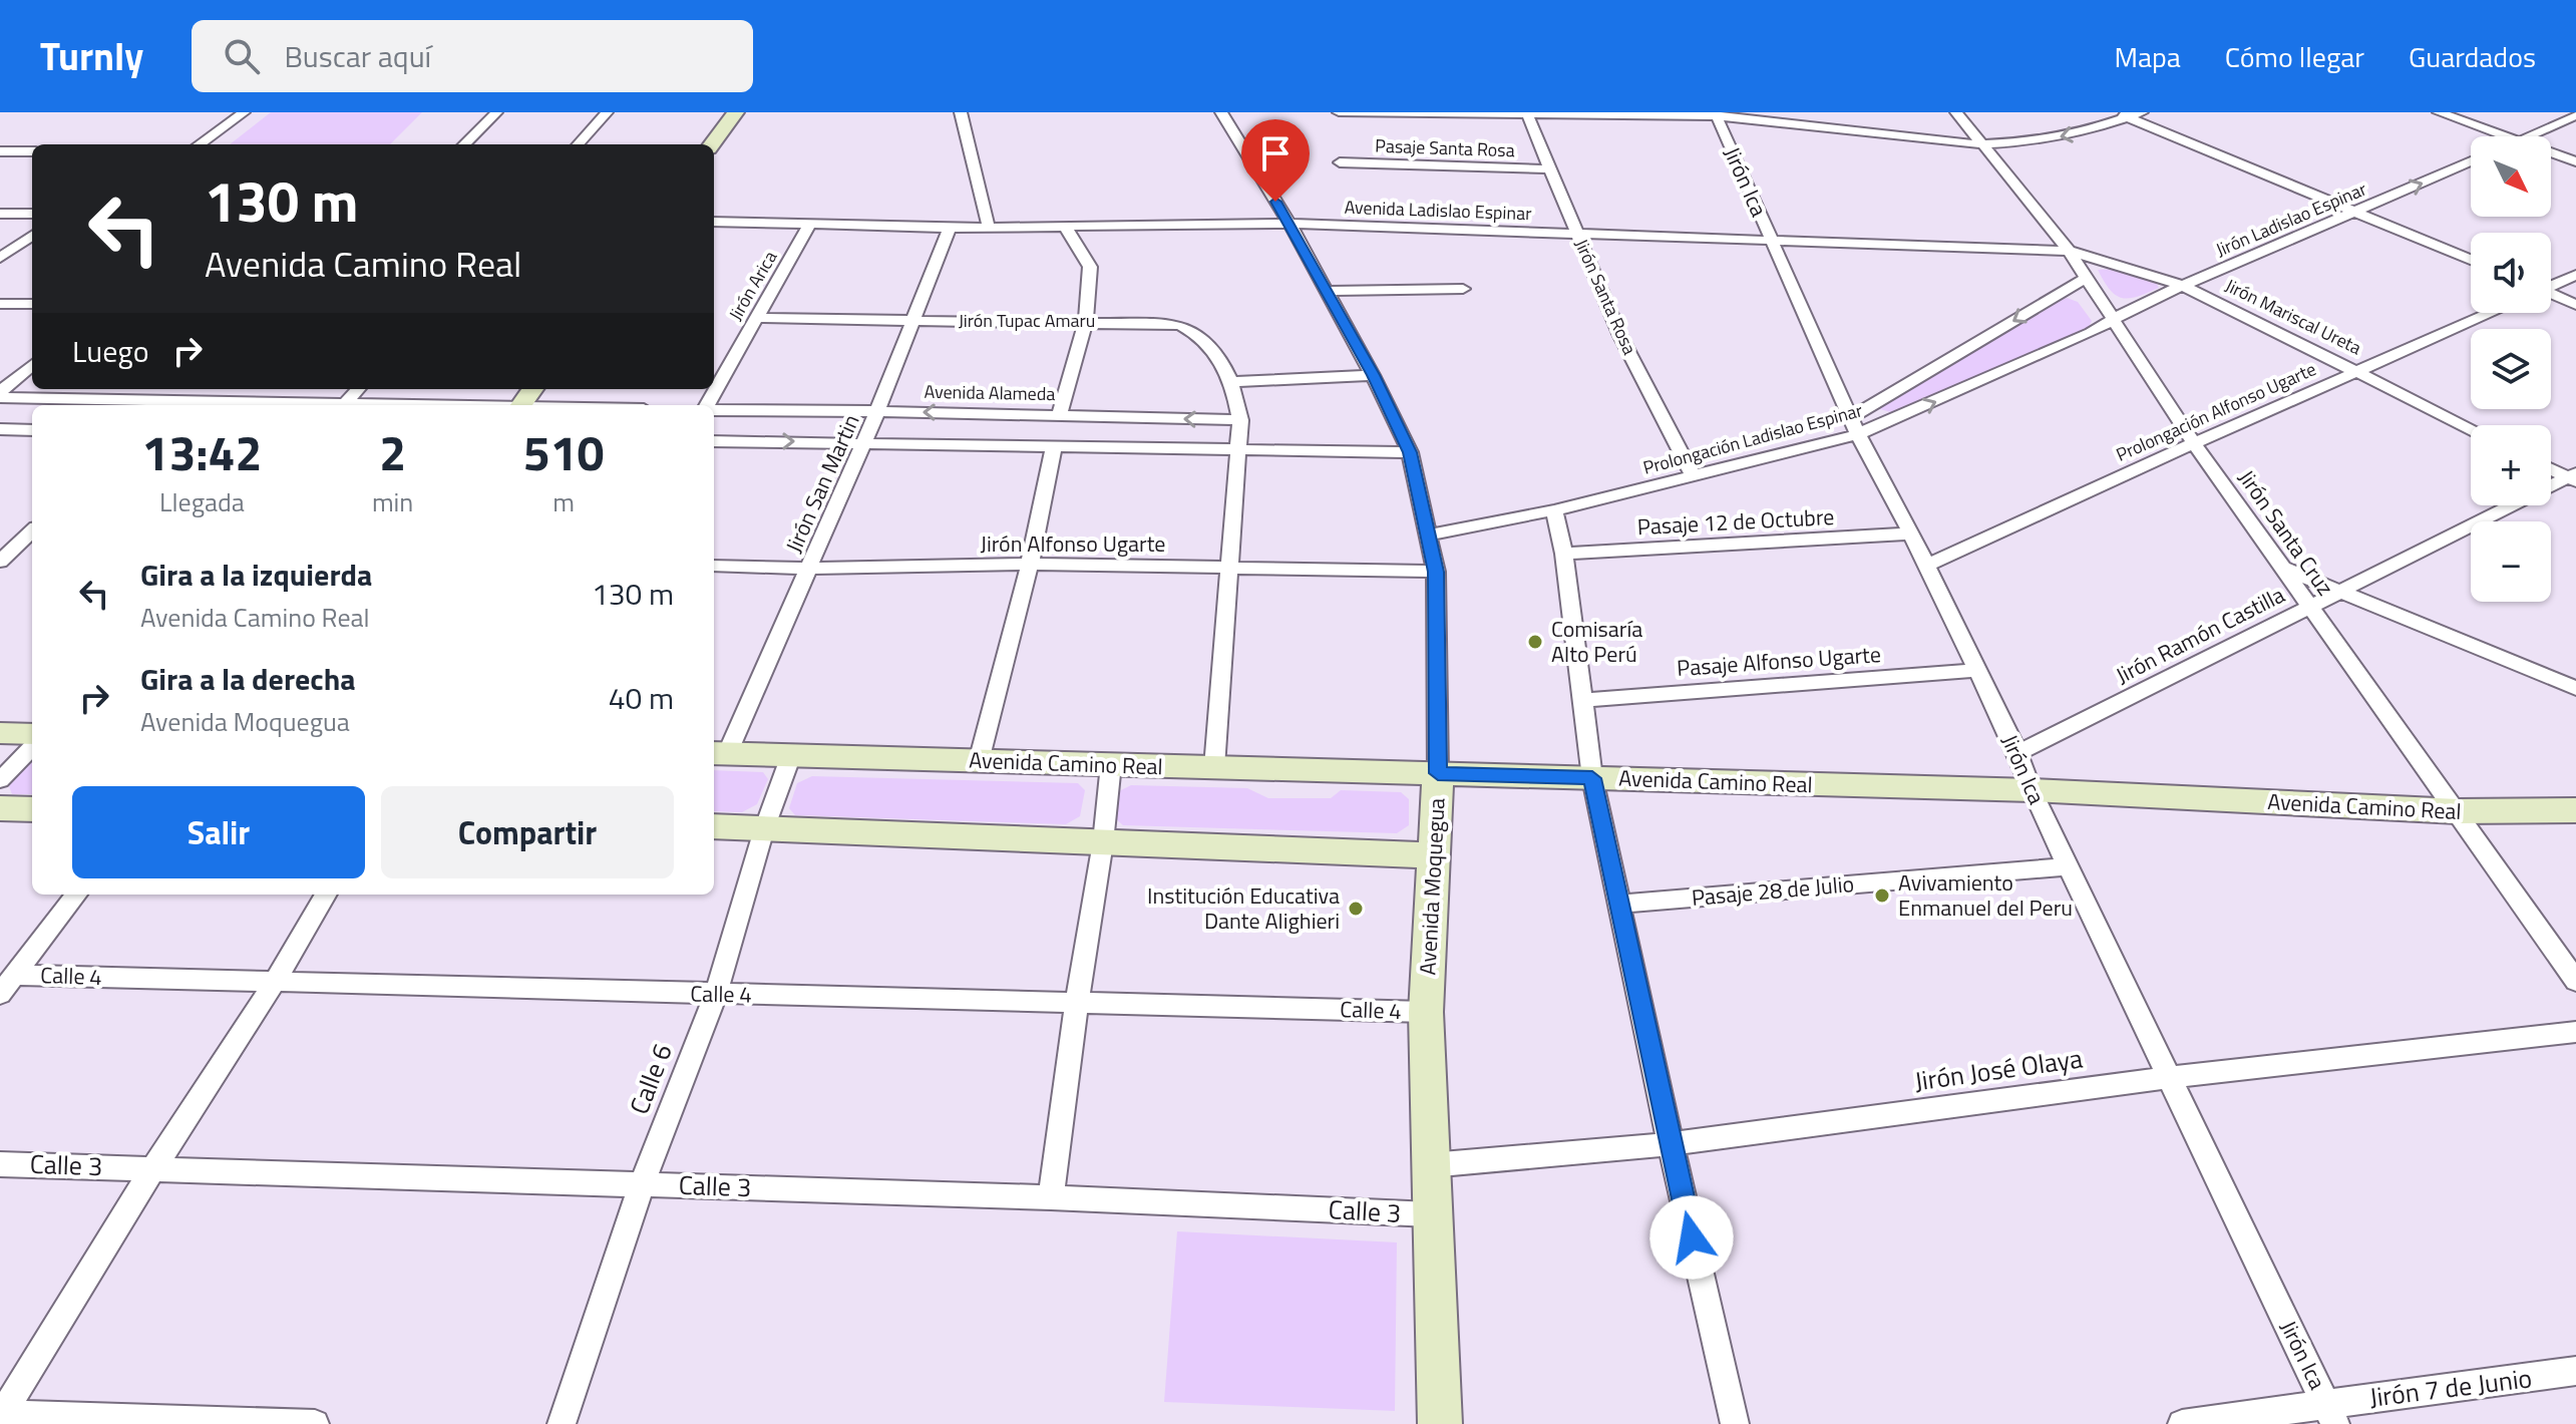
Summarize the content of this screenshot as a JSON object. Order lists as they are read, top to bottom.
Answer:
{
  "streets": {
    "main road": ["Avenida Camino Real", "Avenida Moquegua"],
    "street": [
      "Pasaje Santa Rosa",
      "Jirón Ica",
      "Avenida Ladislao Espinar",
      "Jirón Ladislao Espinar",
      "Jirón Arica",
      "Jirón Santa Rosa",
      "Jirón Mariscal Ureta",
      "Jirón Tupac Amaru",
      "Avenida Alameda",
      "Prolongación Alfonso Ugarte",
      "Prolongación Ladislao Espinar",
      "Jirón San Martin",
      "Pasaje 12 de Octubre",
      "Jirón Santa Cruz",
      "Jirón Alfonso Ugarte",
      "Jirón Ramón Castilla",
      "Pasaje Alfonso Ugarte",
      "Pasaje 28 de Julio",
      "Calle 4",
      "Jirón José Olaya",
      "Calle 6",
      "Calle 3",
      "Jirón 7 de Junio"
    ]
  },
  "crossings": [
    ["Pasaje Santa Rosa", "Jirón Santa Rosa"],
    ["Jirón Ica", "Avenida Ladislao Espinar"],
    ["Jirón Ica", "Prolongación Alfonso Ugarte"],
    ["Jirón Ica", "Prolongación Ladislao Espinar"],
    ["Jirón Ica", "Pasaje 12 de Octubre"],
    ["Jirón Ica", "Jirón Ramón Castilla"],
    ["Jirón Ica", "Pasaje Alfonso Ugarte"],
    ["Jirón Ica", "Avenida Camino Real"],
    ["Jirón Ica", "Pasaje 28 de Julio"],
    ["Jirón Ica", "Jirón José Olaya"],
    ["Jirón Ica", "Jirón 7 de Junio"],
    ["Avenida Ladislao Espinar", "Jirón Arica"],
    ["Avenida Ladislao Espinar", "Jirón Santa Rosa"],
    ["Avenida Ladislao Espinar", "Jirón Mariscal Ureta"],
    ["Avenida Ladislao Espinar", "Jirón San Martin"],
    ["Avenida Ladislao Espinar", "Jirón Santa Cruz"],
    ["Avenida Ladislao Espinar", "Avenida Moquegua"],
    ["Jirón Ladislao Espinar", "Jirón Mariscal Ureta"],
    ["Jirón Ladislao Espinar", "Prolongación Ladislao Espinar"],
    ["Jirón Ladislao Espinar", "Jirón Santa Cruz"],
    ["Jirón Arica", "Jirón Tupac Amaru"],
    ["Jirón Santa Rosa", "Prolongación Ladislao Espinar"],
    ["Jirón Mariscal Ureta", "Prolongación Alfonso Ugarte"],
    ["Jirón Mariscal Ureta", "Jirón Santa Cruz"],
    ["Jirón Tupac Amaru", "Avenida Alameda"],
    ["Jirón Tupac Amaru", "Jirón San Martin"],
    ["Avenida Alameda", "Jirón San Martin"],
    ["Prolongación Alfonso Ugarte", "Jirón Santa Cruz"],
    ["Prolongación Ladislao Espinar", "Jirón Santa Cruz"],
    ["Prolongación Ladislao Espinar", "Avenida Moquegua"],
    ["Jirón San Martin", "Jirón Alfonso Ugarte"],
    ["Jirón San Martin", "Avenida Camino Real"],
    ["Jirón Santa Cruz", "Jirón Ramón Castilla"],
    ["Jirón Santa Cruz", "Avenida Camino Real"],
    ["Jirón Alfonso Ugarte", "Avenida Moquegua"],
    ["Avenida Camino Real", "Avenida Moquegua"],
    ["Avenida Camino Real", "Calle 6"],
    ["Avenida Moquegua", "Calle 4"],
    ["Avenida Moquegua", "Jirón José Olaya"],
    ["Avenida Moquegua", "Calle 3"],
    ["Calle 4", "Calle 6"],
    ["Calle 6", "Calle 3"]
  ],
  "places": ["Comisaría Alto Perú", "Avivamiento Enmanuel del Peru", "Institución Educativa Dante Alighieri"],
  "north": "bottom right",
  "page": {
    "header": "Turnly",
    "search": "Buscar aquí",
    "nav": ["Mapa", "Cómo llegar", "Guardados"],
    "map_buttons": ["+", "−"],
    "turn": ["130 m", "Avenida Camino Real"],
    "then": "Luego",
    "eta": [
      "13:42",
      "Llegada",
      "2",
      "min",
      "510",
      "m"
    ],
    "list": [
      {
        "name": "Gira a la izquierda",
        "note": "Avenida Camino Real",
        "value": "130 m"
      },
      {
        "name": "Gira a la derecha",
        "note": "Avenida Moquegua",
        "value": "40 m"
      }
    ],
    "buttons": ["Salir", "Compartir"]
  }
}
